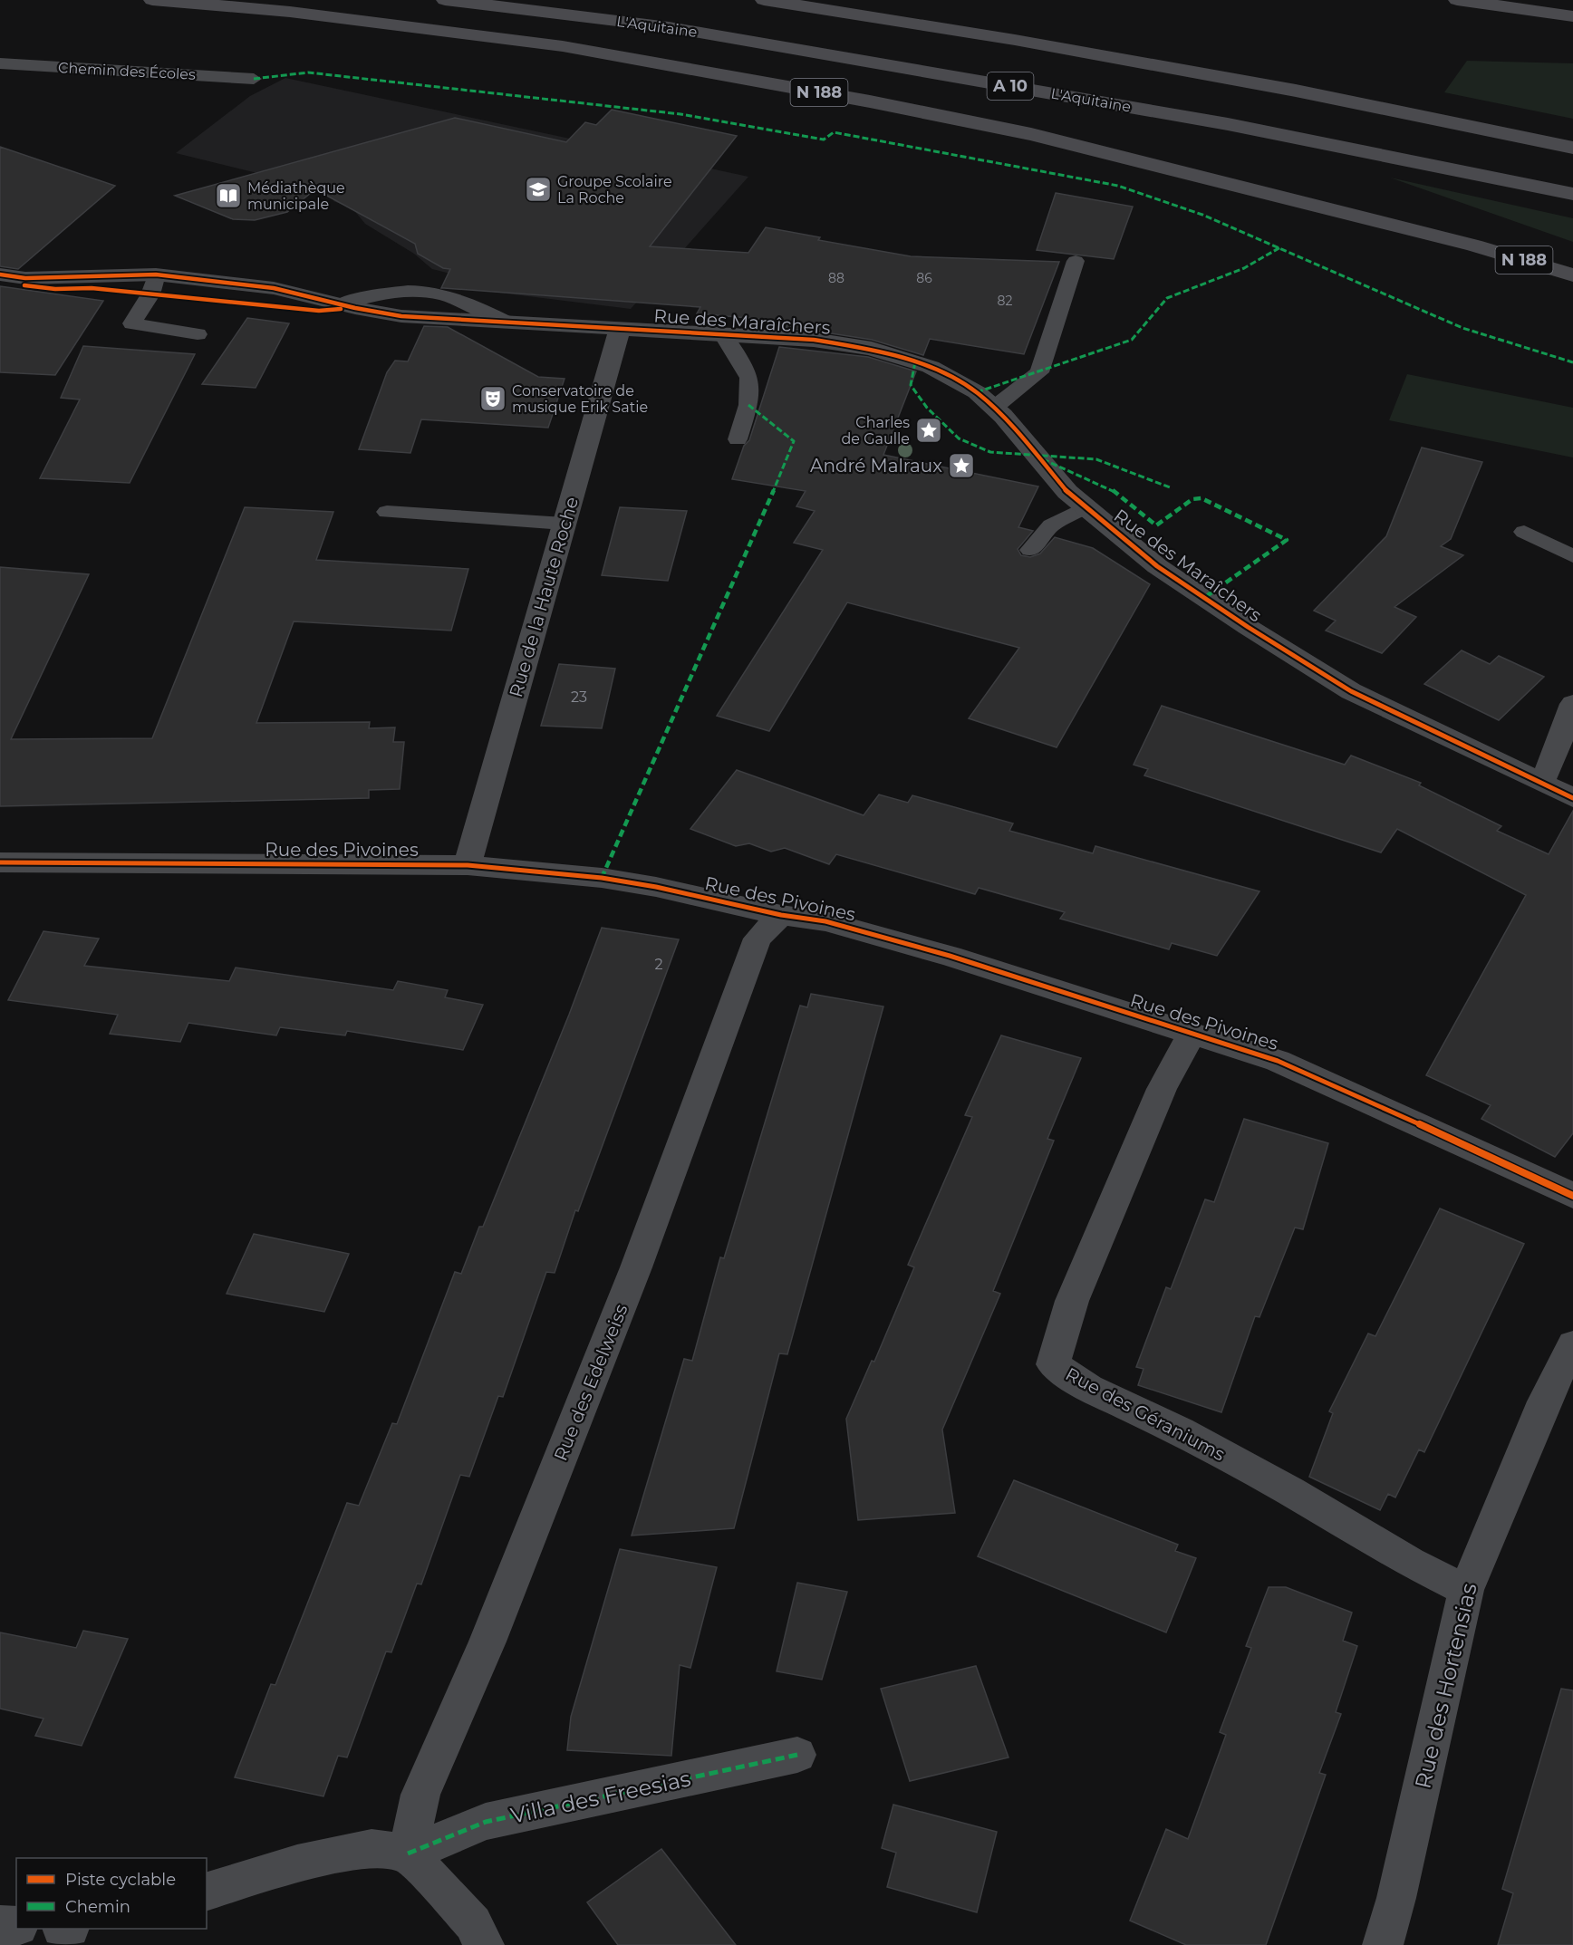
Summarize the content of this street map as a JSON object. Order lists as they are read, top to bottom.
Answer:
{
  "streets": {
    "highway": ["L'Aquitaine", "A 10", "N 188"],
    "street": [
      "Rue des Maraîchers",
      "Rue de la Haute Roche",
      "Rue des Pivoines",
      "Rue des Edelweiss",
      "Rue des Géraniums",
      "Rue des Hortensias",
      "Villa des Freesias"
    ],
    "lane": ["Chemin des Écoles"]
  },
  "crossings": [
    ["Rue des Maraîchers", "Rue de la Haute Roche"],
    ["Rue de la Haute Roche", "Rue des Pivoines"],
    ["Rue des Pivoines", "Rue des Edelweiss"],
    ["Rue des Pivoines", "Rue des Géraniums"],
    ["Rue des Edelweiss", "Villa des Freesias"],
    ["Rue des Géraniums", "Rue des Hortensias"]
  ],
  "places": {
    "school or university": ["Groupe Scolaire La Roche"],
    "library": ["Médiathèque municipale"],
    "theatre": ["Conservatoire de musique Erik Satie"],
    "place": ["Charles de Gaulle", "André Malraux"]
  },
  "house_numbers": [
    "88",
    "86",
    "82",
    "23",
    "2"
  ],
  "legend": ["Piste cyclable", "Chemin"]
}
